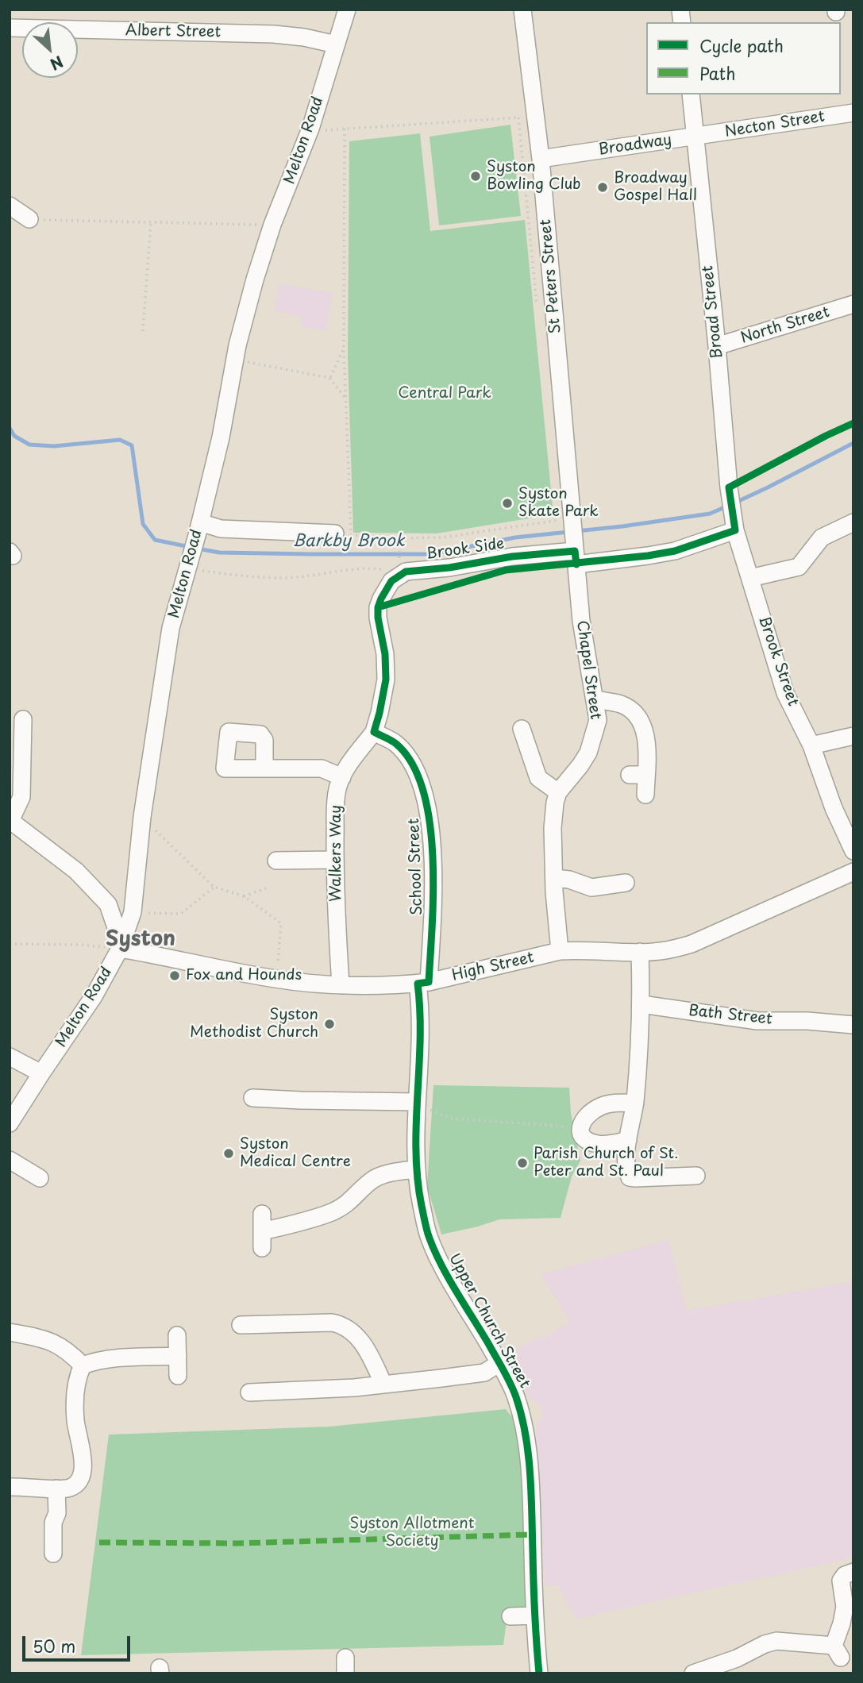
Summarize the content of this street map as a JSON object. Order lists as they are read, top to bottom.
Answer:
{
  "streets": {
    "street": [
      "Albert Street",
      "Necton Street",
      "Melton Road",
      "Broadway",
      "St Peters Street",
      "Broad Street",
      "North Street",
      "Brook Side",
      "Brook Street",
      "Chapel Street",
      "Walkers Way",
      "School Street",
      "High Street",
      "Bath Street",
      "Upper Church Street"
    ]
  },
  "crossings": [
    ["Albert Street", "Melton Road"],
    ["Necton Street", "Broadway"],
    ["Necton Street", "Broad Street"],
    ["Melton Road", "High Street"],
    ["Broadway", "St Peters Street"],
    ["Broadway", "Broad Street"],
    ["St Peters Street", "Brook Side"],
    ["St Peters Street", "Chapel Street"],
    ["Broad Street", "North Street"],
    ["Broad Street", "Brook Side"],
    ["Broad Street", "Brook Street"],
    ["Brook Side", "Brook Street"],
    ["Brook Side", "Chapel Street"],
    ["Brook Side", "Walkers Way"],
    ["Brook Side", "School Street"],
    ["Chapel Street", "High Street"],
    ["Walkers Way", "School Street"],
    ["Walkers Way", "High Street"],
    ["School Street", "High Street"],
    ["School Street", "Upper Church Street"],
    ["High Street", "Upper Church Street"]
  ],
  "districts": ["Syston"],
  "water": ["Barkby Brook"],
  "parks": ["Central Park", "Syston Allotment Society"],
  "places": [
    "Syston Bowling Club",
    "Broadway Gospel Hall",
    "Syston Skate Park",
    "Fox and Hounds",
    "Syston Methodist Church",
    "Syston Medical Centre",
    "Parish Church of St. Peter and St. Paul"
  ],
  "legend": ["Cycle path", "Path"],
  "scale_bar": "50 m",
  "north": "bottom right"
}
